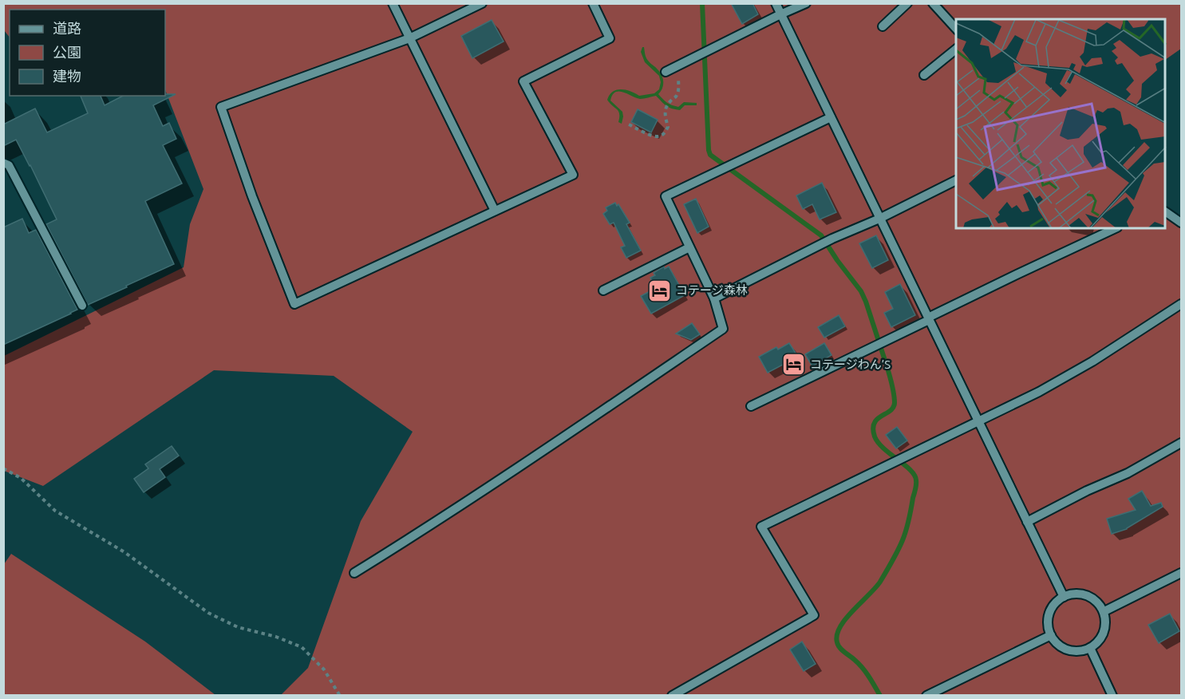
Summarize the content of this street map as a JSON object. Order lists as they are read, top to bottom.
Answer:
{
  "places": {
    "hotel": ["コテージ森林", "コテージわん’S"]
  },
  "legend": ["道路", "公園", "建物"]
}
